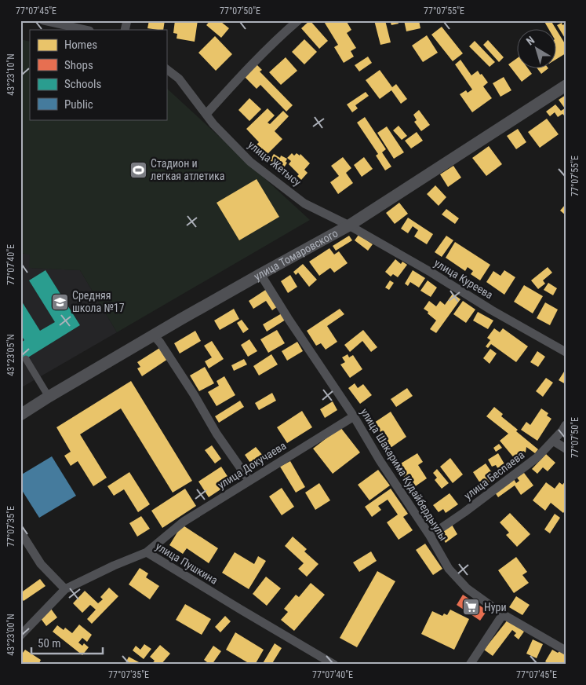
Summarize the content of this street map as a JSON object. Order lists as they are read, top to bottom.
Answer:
{
  "streets": {
    "street": [
      "улица Жетысу",
      "улица Томаровского",
      "улица Куреева",
      "улица Докучаева",
      "улица Шакарима Кудайбердыулы",
      "улица Беспаева",
      "улица Пушкина"
    ]
  },
  "crossings": [
    ["улица Жетысу", "улица Томаровского"],
    ["улица Жетысу", "улица Куреева"],
    ["улица Томаровского", "улица Куреева"],
    ["улица Томаровского", "улица Шакарима Кудайбердыулы"],
    ["улица Докучаева", "улица Шакарима Кудайбердыулы"],
    ["улица Докучаева", "улица Пушкина"],
    ["улица Шакарима Кудайбердыулы", "улица Беспаева"]
  ],
  "places": {
    "sports": ["Стадион и легкая атлетика"],
    "school or university": ["Средняя школа №17"],
    "supermarket": ["Нури"]
  },
  "legend": [
    "Homes",
    "Shops",
    "Schools",
    "Public"
  ],
  "scale_bar": "50 m",
  "north": "top left",
  "coordinates": [
    "77°07'45\"E",
    "77°07'50\"E",
    "77°07'55\"E",
    "43°23'10\"N",
    "77°07'40\"E",
    "43°23'05\"N",
    "77°07'35\"E",
    "43°23'00\"N"
  ]
}
